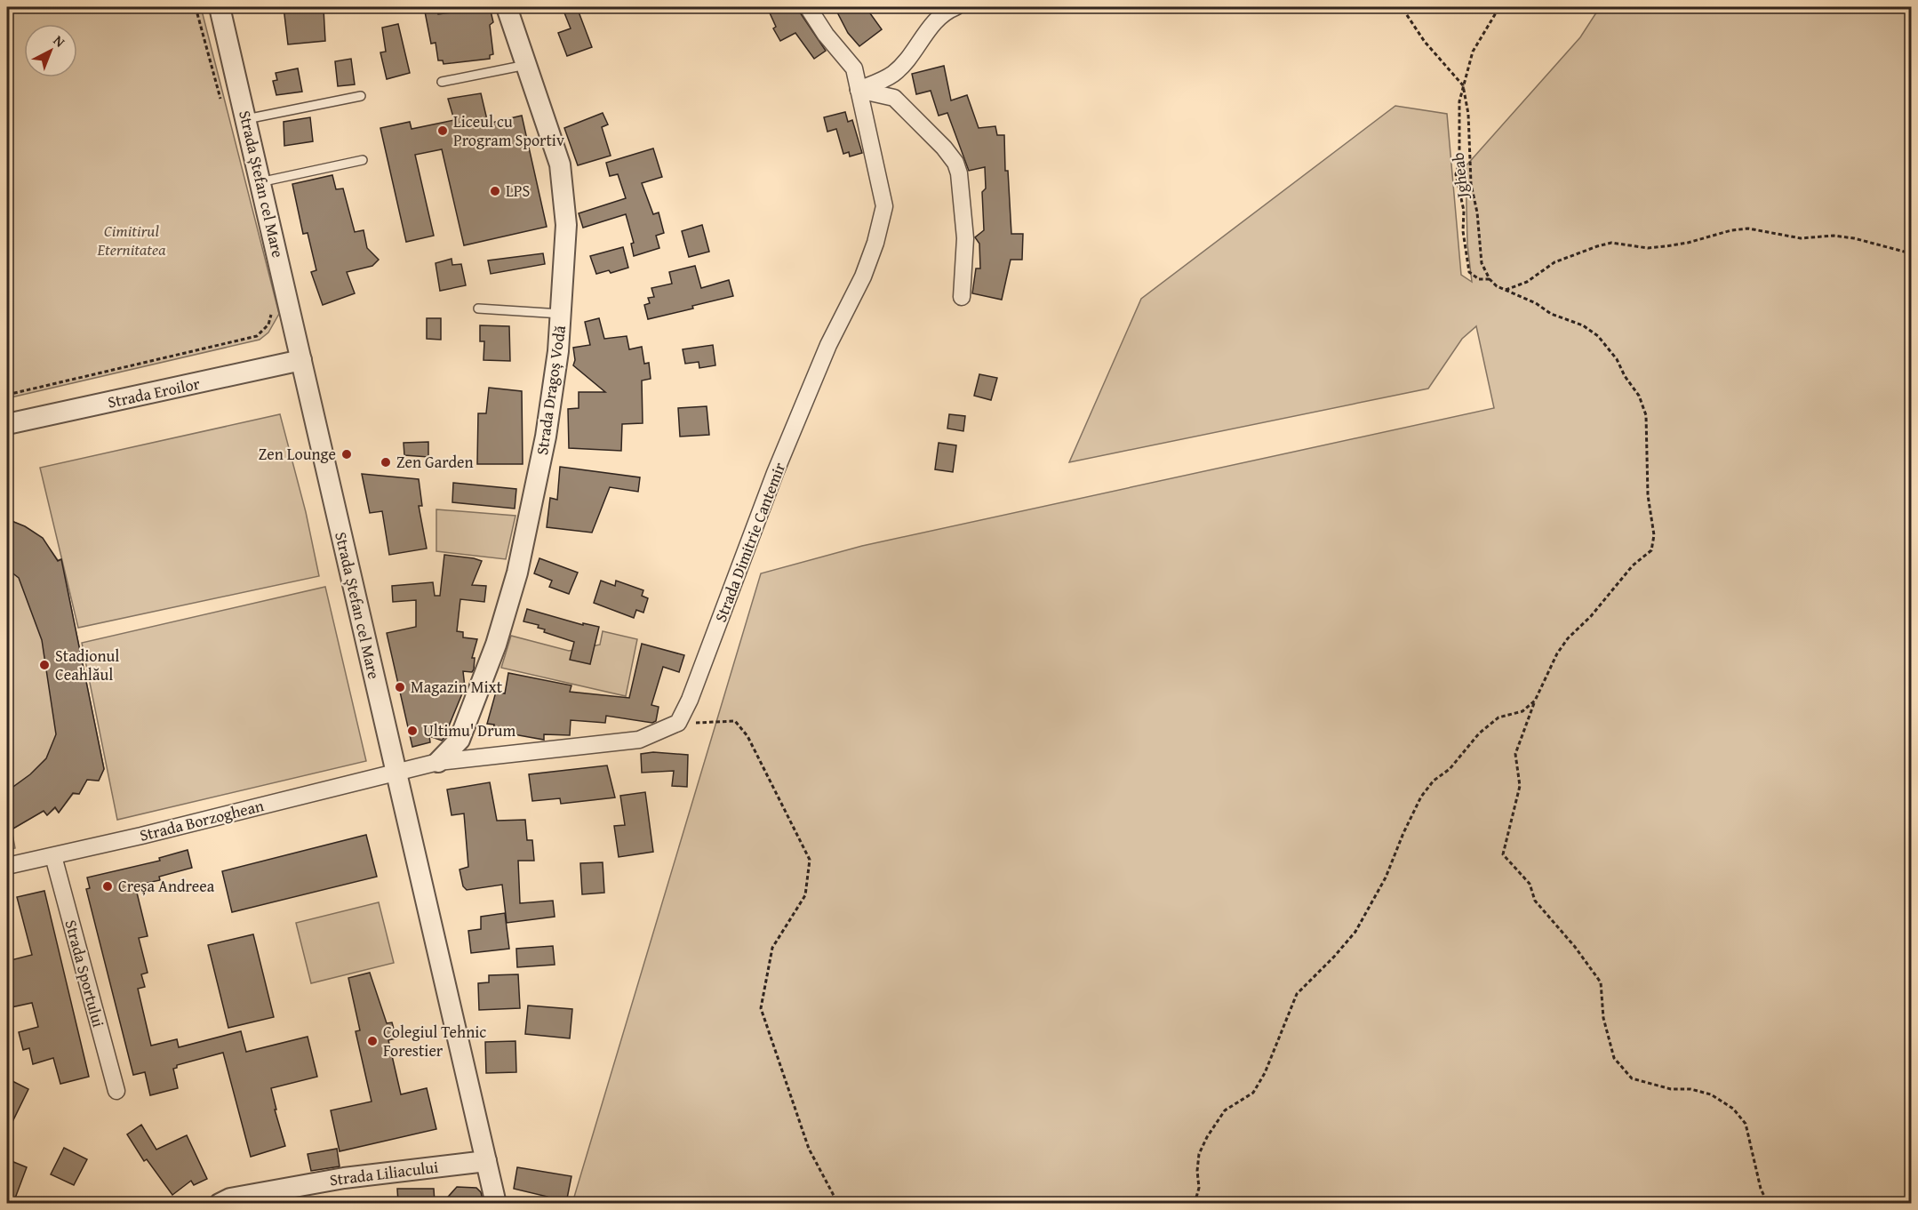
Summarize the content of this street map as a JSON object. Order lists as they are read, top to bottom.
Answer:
{
  "streets": {
    "street": [
      "Strada Ștefan cel Mare",
      "Strada Dragoș Vodă",
      "Strada Eroilor",
      "Strada Dimitrie Cantemir",
      "Strada Borzoghean",
      "Strada Sportului",
      "Strada Liliacului"
    ],
    "path": ["Jgheab"]
  },
  "crossings": [
    ["Strada Ștefan cel Mare", "Strada Eroilor"],
    ["Strada Ștefan cel Mare", "Strada Borzoghean"],
    ["Strada Ștefan cel Mare", "Strada Liliacului"],
    ["Strada Borzoghean", "Strada Sportului"]
  ],
  "parks": ["Cimitirul Eternitatea"],
  "places": [
    "Liceul cu Program Sportiv",
    "LPS",
    "Zen Lounge",
    "Zen Garden",
    "Stadionul Ceahlăul",
    "Magazin Mixt",
    "Ultimu' Drum",
    "Creșa Andreea",
    "Colegiul Tehnic Forestier"
  ],
  "north": "top right"
}
